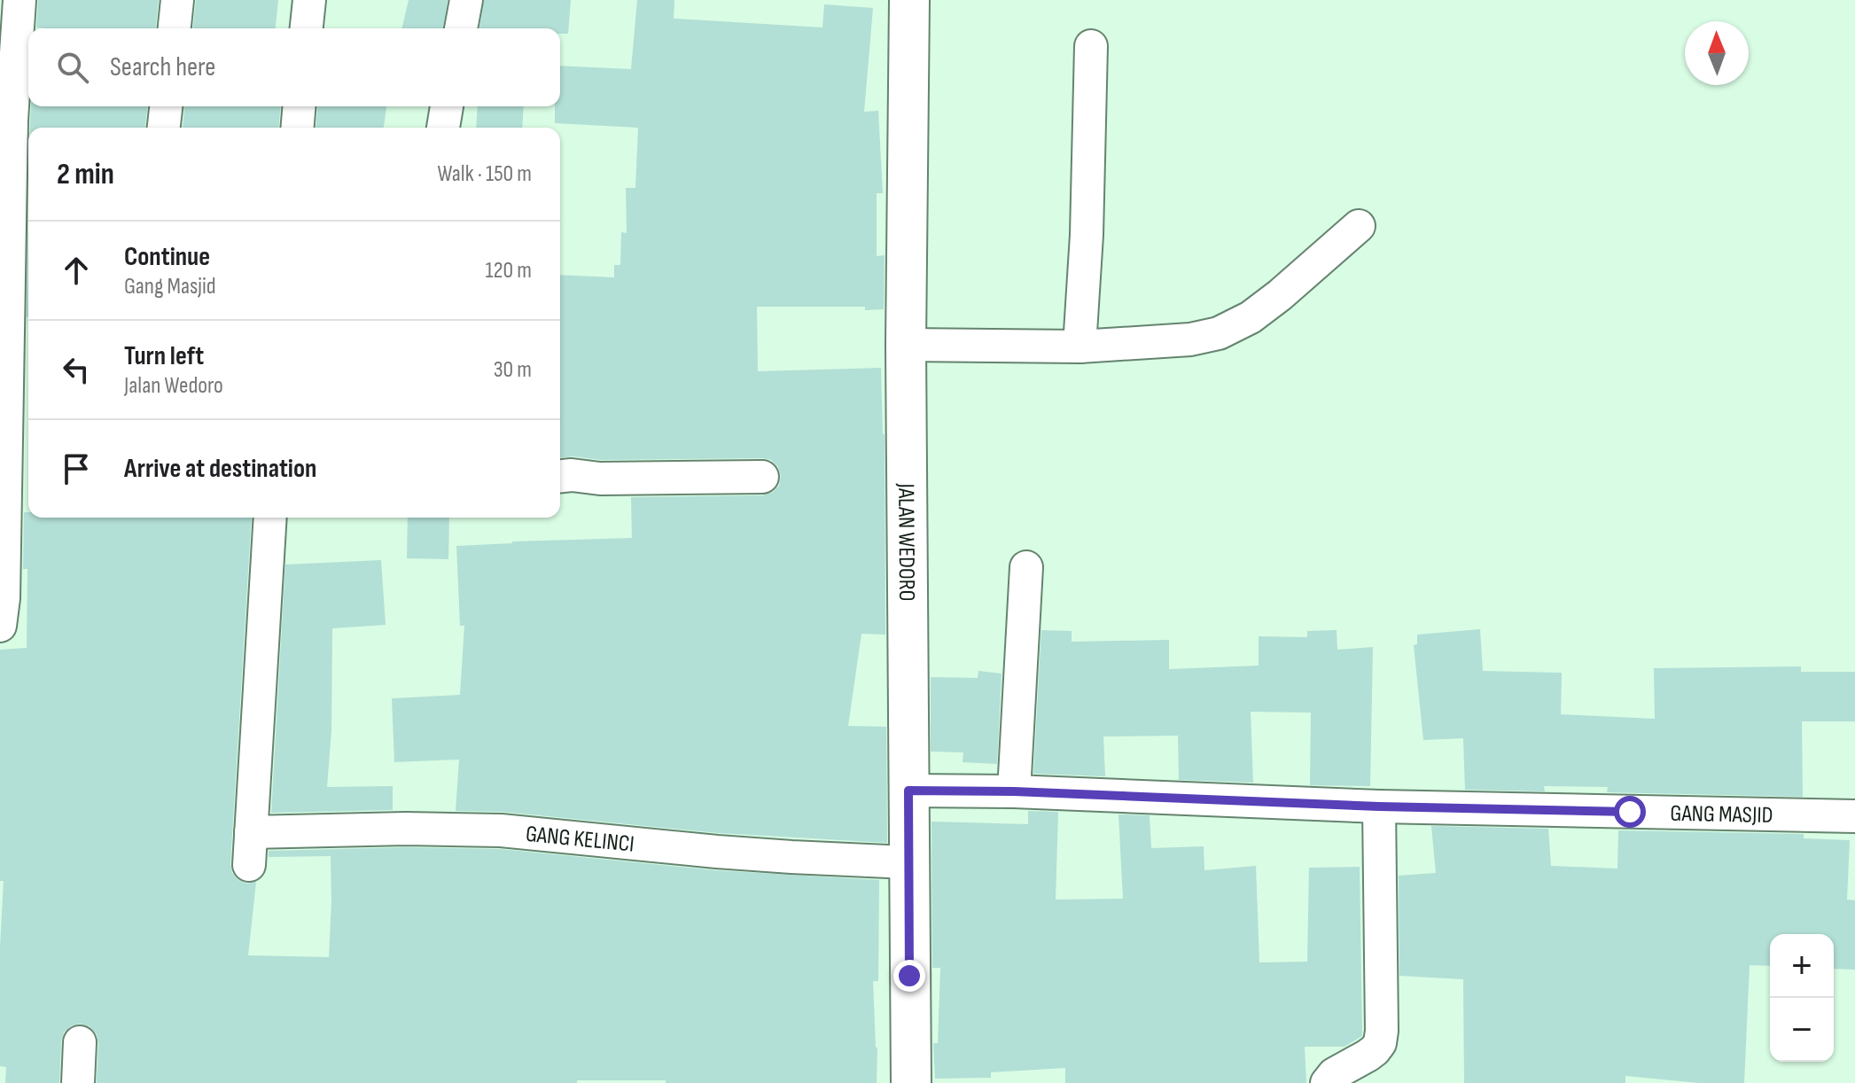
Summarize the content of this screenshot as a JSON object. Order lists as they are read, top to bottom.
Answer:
{
  "streets": {
    "street": ["JALAN WEDORO", "GANG MASJID", "GANG KELINCI"]
  },
  "crossings": [
    ["JALAN WEDORO", "GANG MASJID"],
    ["JALAN WEDORO", "GANG KELINCI"]
  ],
  "north": "top",
  "page": {
    "search": "Search here",
    "heading": ["2 min", "Walk · 150 m"],
    "list": [
      ["Continue", "Gang Masjid", "120 m"],
      ["Turn left", "Jalan Wedoro", "30 m"],
      "Arrive at destination"
    ],
    "map_buttons": ["+", "−"]
  }
}
